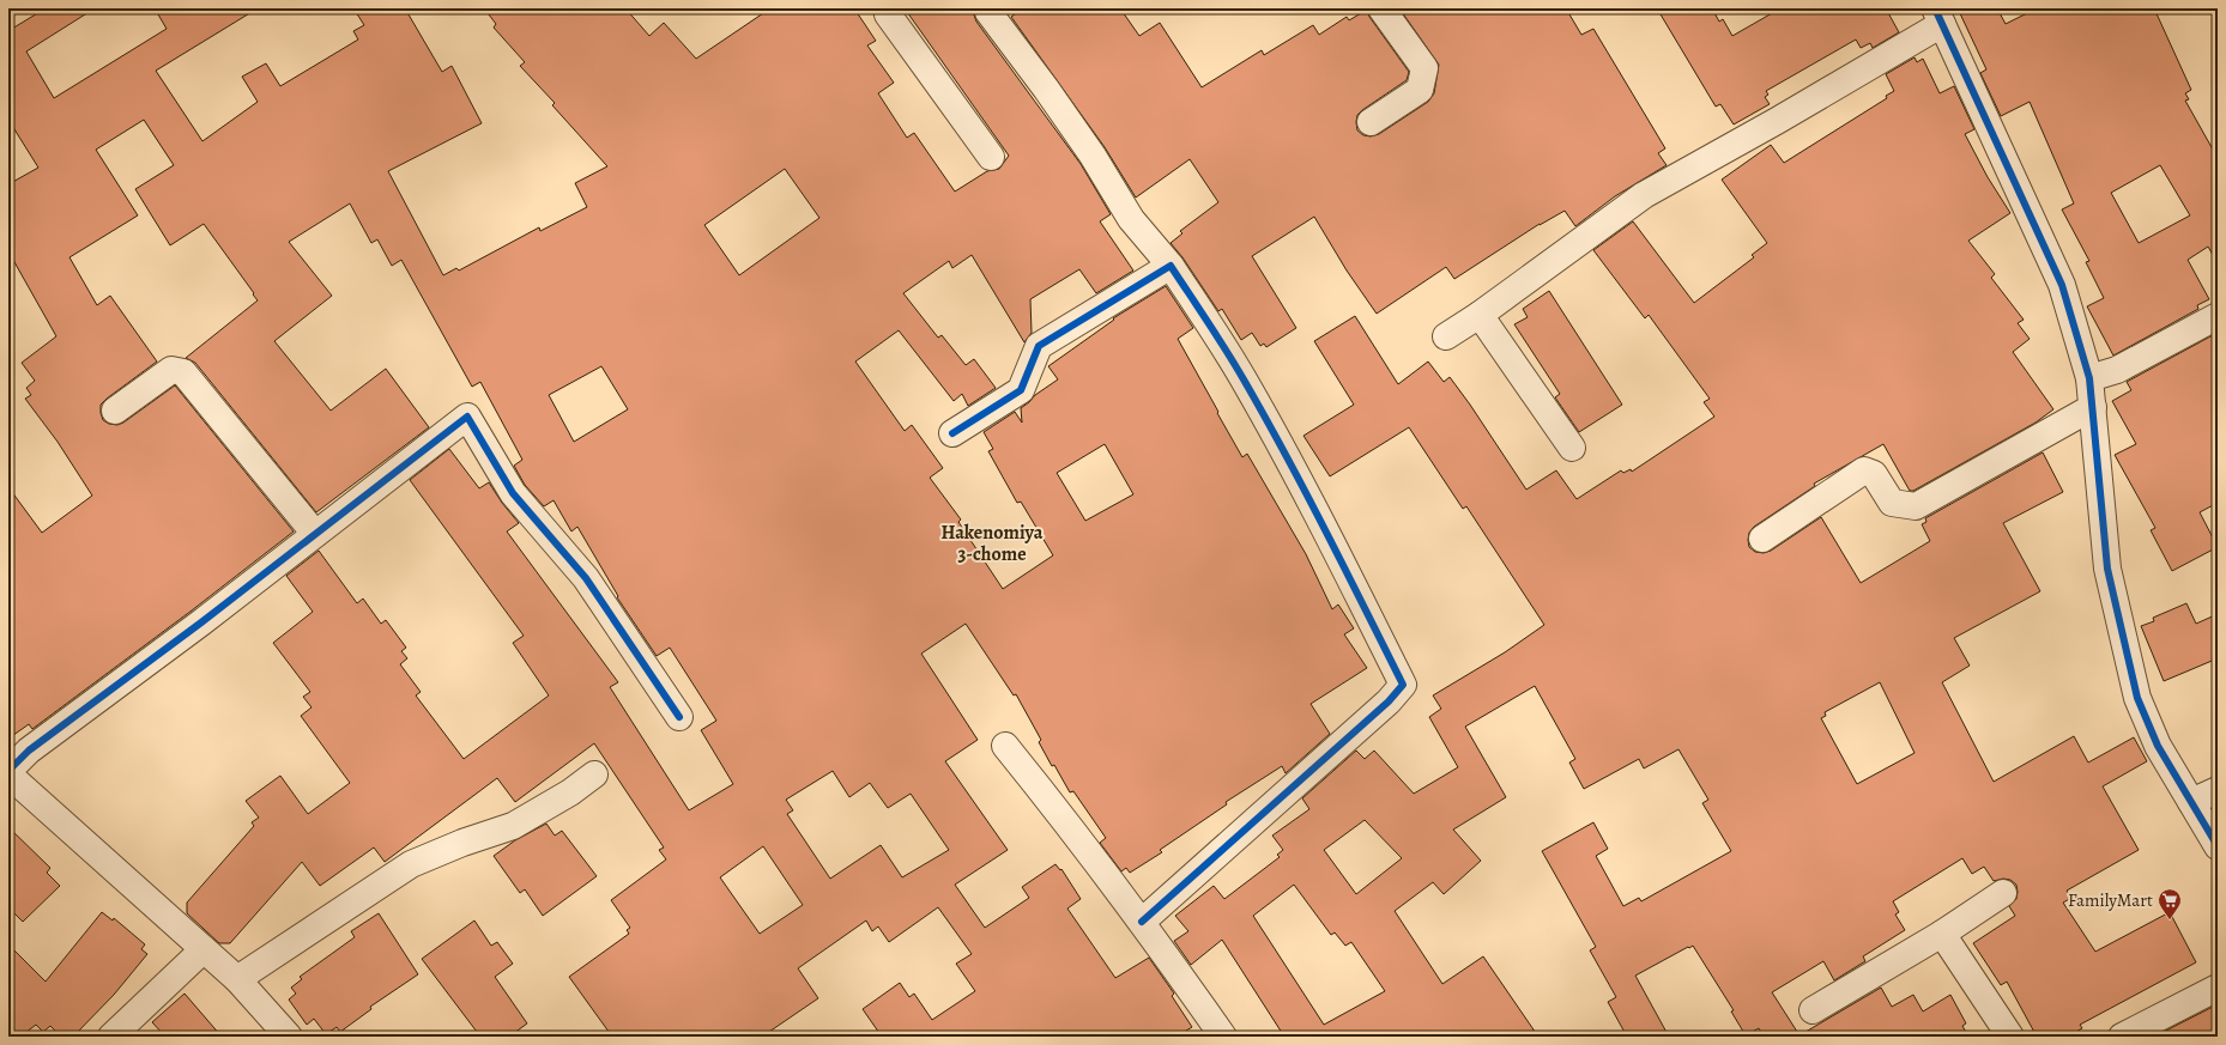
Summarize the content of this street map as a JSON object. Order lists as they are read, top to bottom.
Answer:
{
  "districts": ["Hakenomiya 3-chome"],
  "places": {
    "supermarket": ["FamilyMart"]
  }
}
